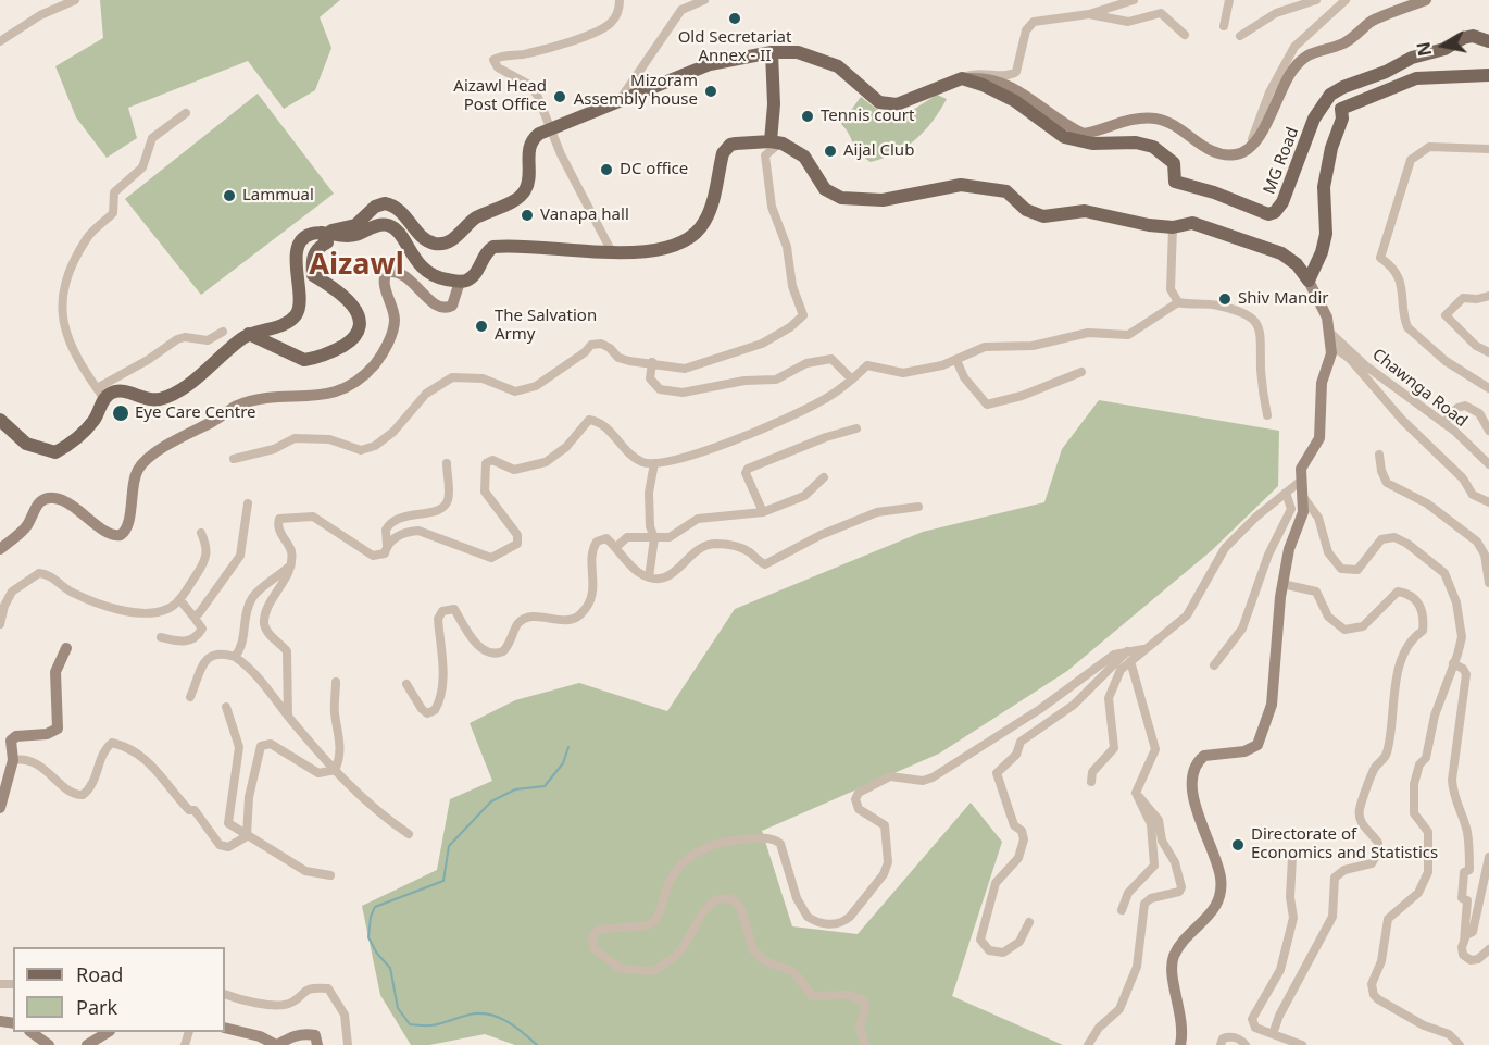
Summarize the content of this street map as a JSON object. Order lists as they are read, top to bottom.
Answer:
{
  "streets": {
    "main road": ["MG Road"],
    "street": ["Chawnga Road"]
  },
  "districts": ["Aizawl"],
  "places": [
    "Old Secretariat Annex - II",
    "Mizoram Assembly house",
    "Aizawl Head Post Office",
    "Tennis court",
    "Aijal Club",
    "DC office",
    "Lammual",
    "Vanapa hall",
    "Shiv Mandir",
    "The Salvation Army",
    "Eye Care Centre",
    "Directorate of Economics and Statistics"
  ],
  "legend": ["Road", "Park"],
  "north": "left"
}
